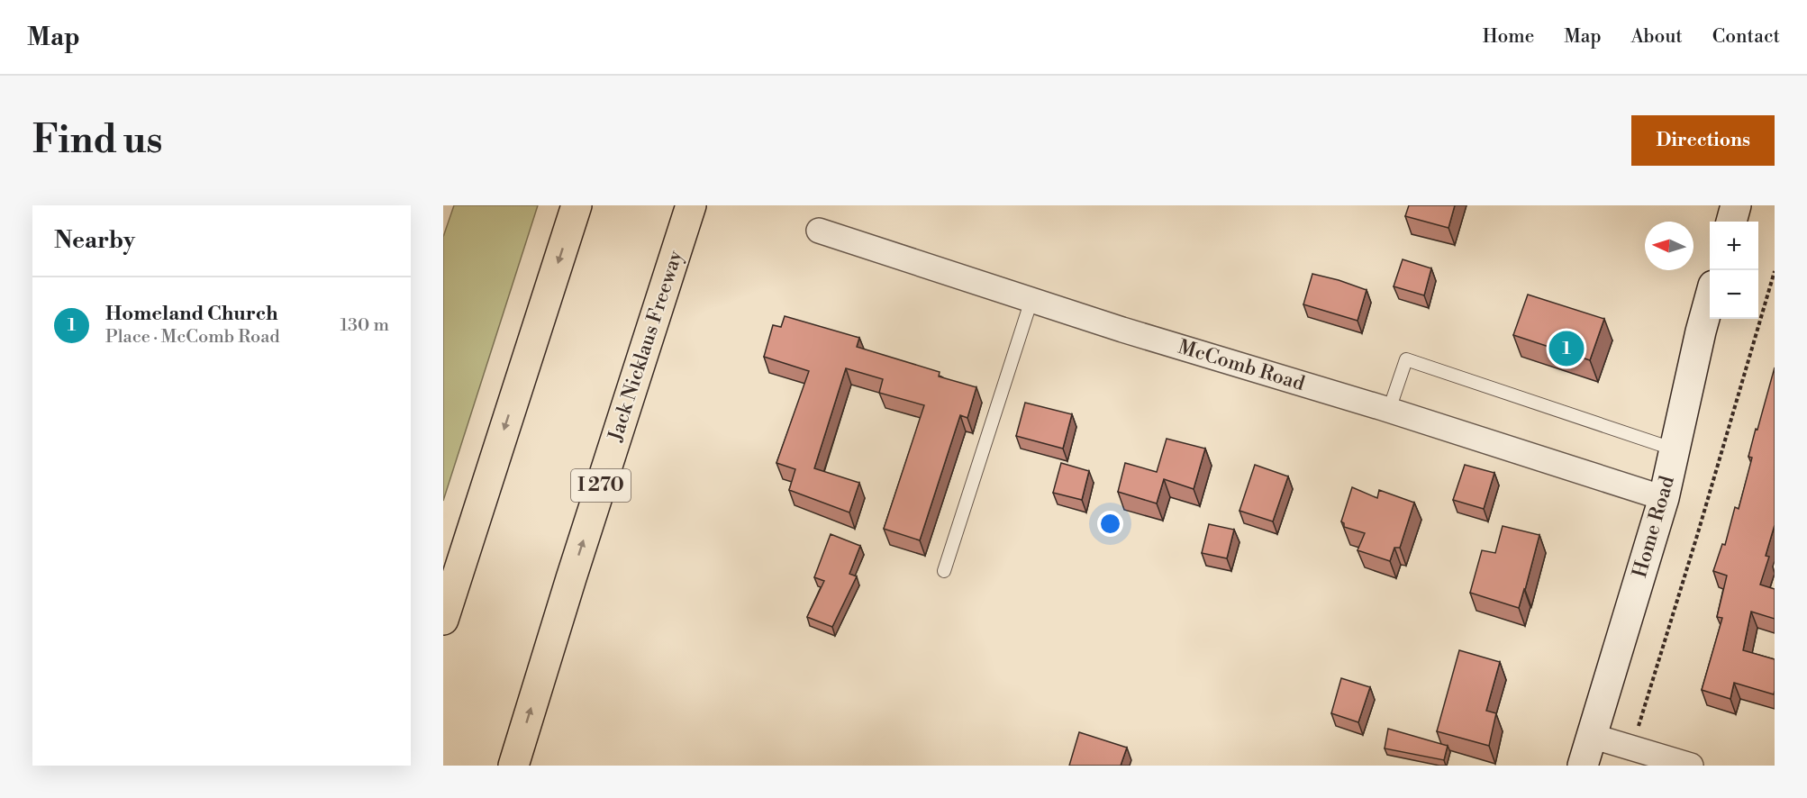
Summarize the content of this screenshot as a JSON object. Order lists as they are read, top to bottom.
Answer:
{
  "streets": {
    "highway": ["Jack Nicklaus Freeway", "I 270"],
    "street": ["McComb Road", "Home Road"]
  },
  "crossings": [
    ["McComb Road", "Home Road"]
  ],
  "north": "left",
  "page": {
    "header": "Map",
    "nav": [
      "Home",
      "Map",
      "About",
      "Contact"
    ],
    "buttons": "Directions",
    "title": "Find us",
    "heading": "Nearby",
    "map_buttons": ["+", "−"],
    "list": [
      {
        "mark": "1",
        "name": "Homeland Church",
        "note": "Place · McComb Road",
        "value": "130 m"
      }
    ],
    "pins": "1"
  }
}
